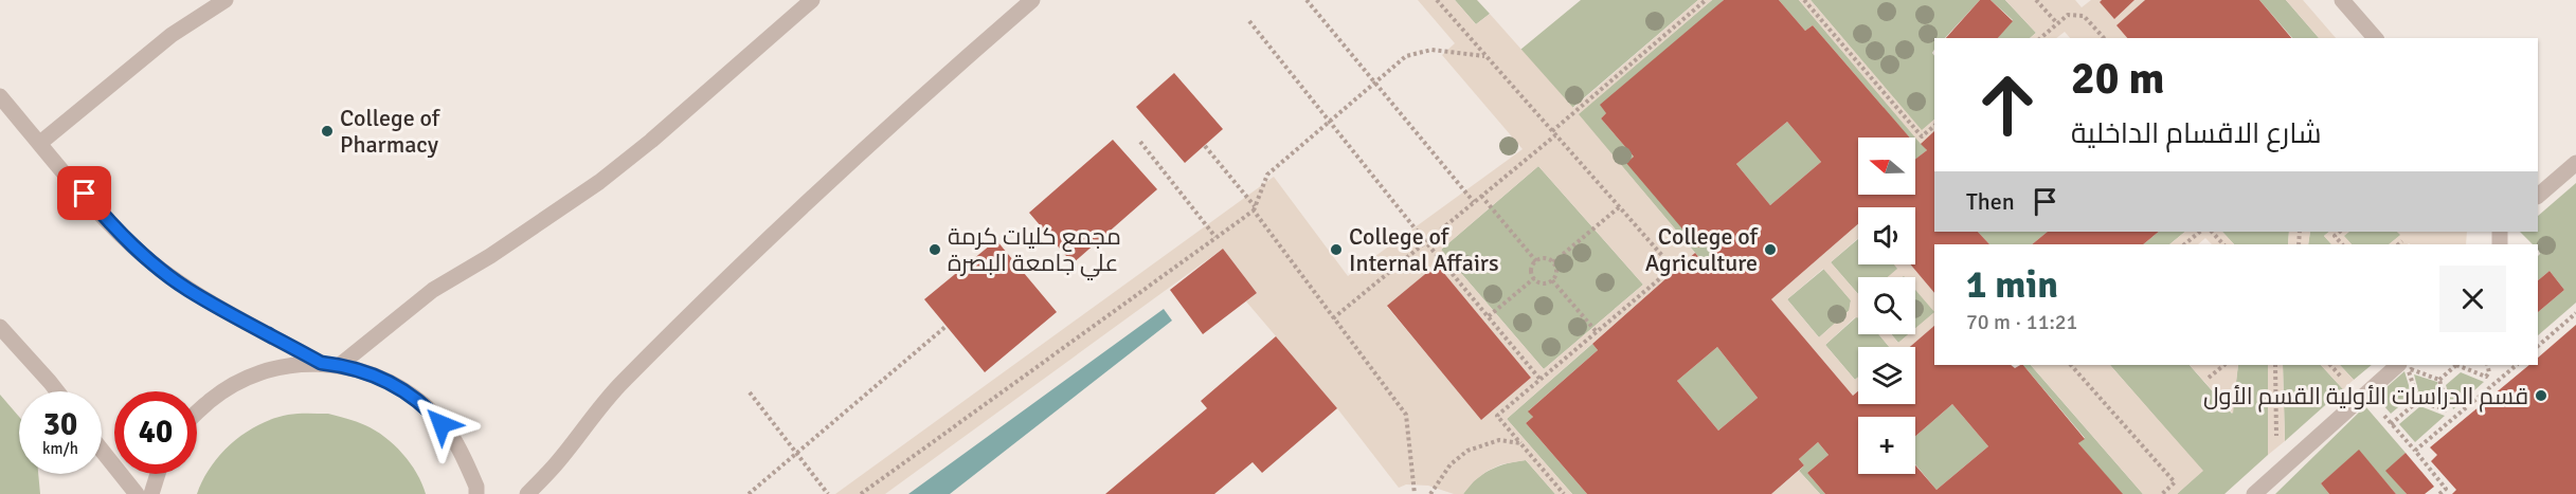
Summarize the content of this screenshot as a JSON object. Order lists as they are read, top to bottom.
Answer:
{
  "places": [
    "College of Pharmacy",
    "مجمع كليات كرمة علي جامعة البصرة",
    "College of Internal Affairs",
    "College of Agriculture",
    "قسم الدراسات الأولية القسم الأول"
  ],
  "north": "left",
  "page": {
    "turn": ["20 m", "شارع الاقسام الداخلية"],
    "map_buttons": "+",
    "then": "Then",
    "heading": ["1 min", "70 m · 11:21"],
    "speed": "30 km/h",
    "limit": "40"
  }
}
